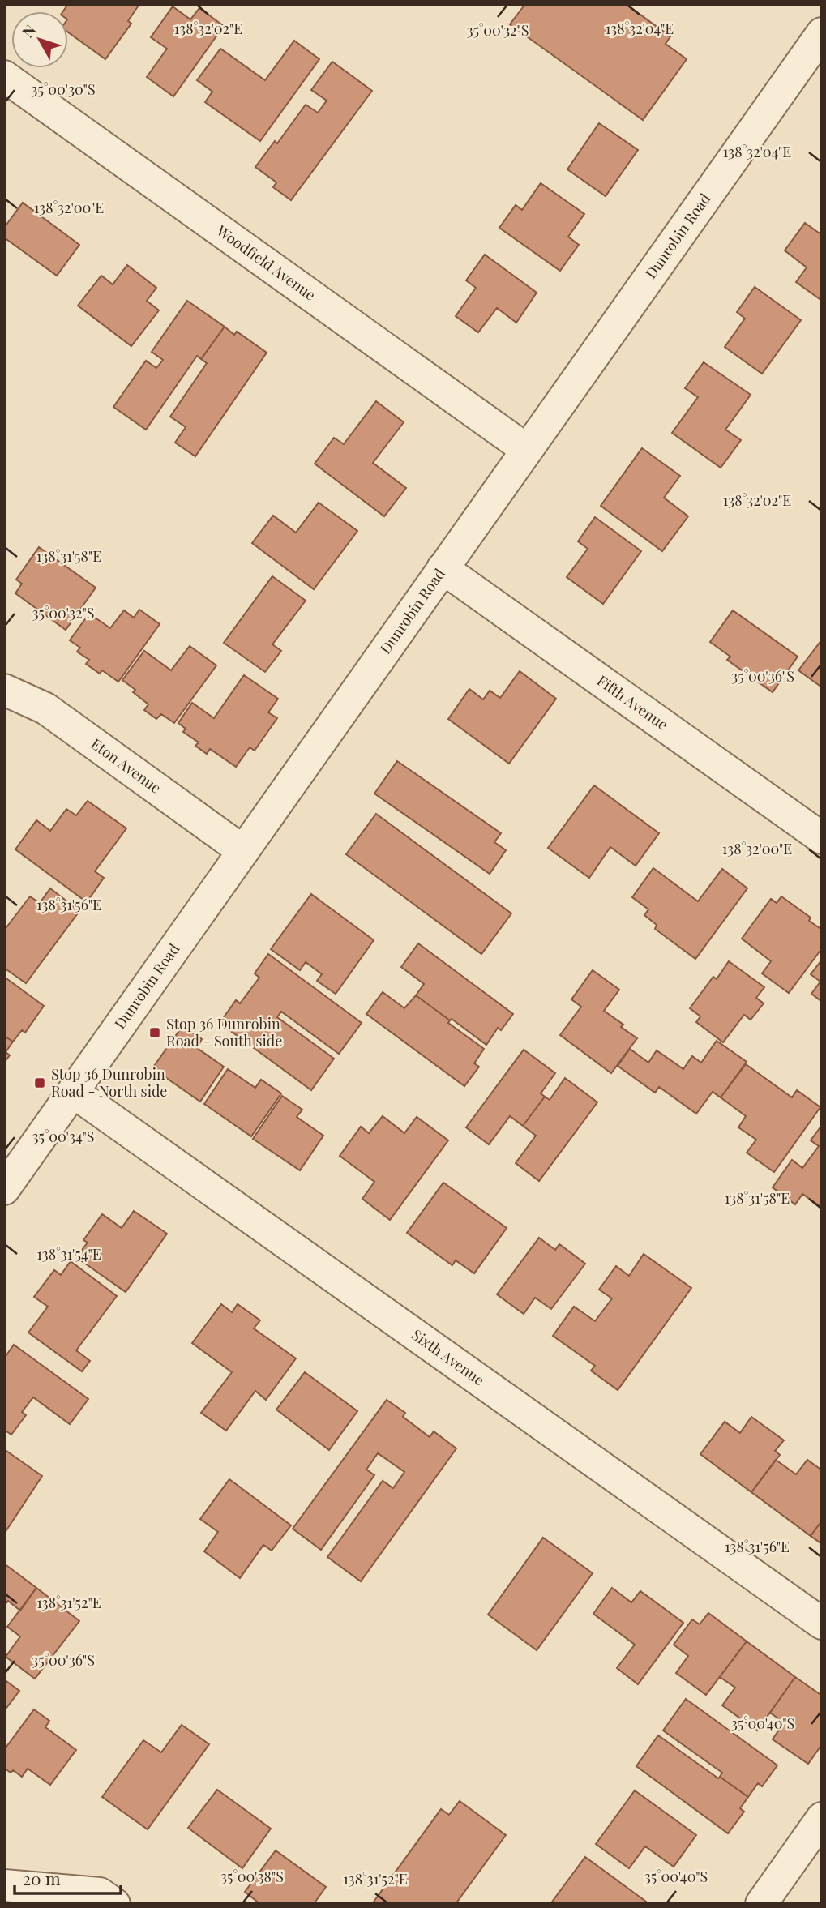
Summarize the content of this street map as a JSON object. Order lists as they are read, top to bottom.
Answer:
{
  "streets": {
    "street": [
      "Dunrobin Road",
      "Woodfield Avenue",
      "Fifth Avenue",
      "Eton Avenue",
      "Sixth Avenue"
    ]
  },
  "crossings": [
    ["Dunrobin Road", "Woodfield Avenue"],
    ["Dunrobin Road", "Fifth Avenue"],
    ["Dunrobin Road", "Eton Avenue"],
    ["Dunrobin Road", "Sixth Avenue"]
  ],
  "places": {
    "transit": ["Stop 36 Dunrobin Road - South side", "Stop 36 Dunrobin Road - North side"]
  },
  "scale_bar": "20 m",
  "north": "top left",
  "coordinates": [
    "138°32'02\"E",
    "138°32'04\"E",
    "35°00'32\"S",
    "35°00'30\"S",
    "138°32'00\"E",
    "138°31'58\"E",
    "35°00'36\"S",
    "138°31'56\"E",
    "35°00'34\"S",
    "138°31'54\"E",
    "138°31'52\"E",
    "35°00'40\"S",
    "35°00'38\"S"
  ]
}
